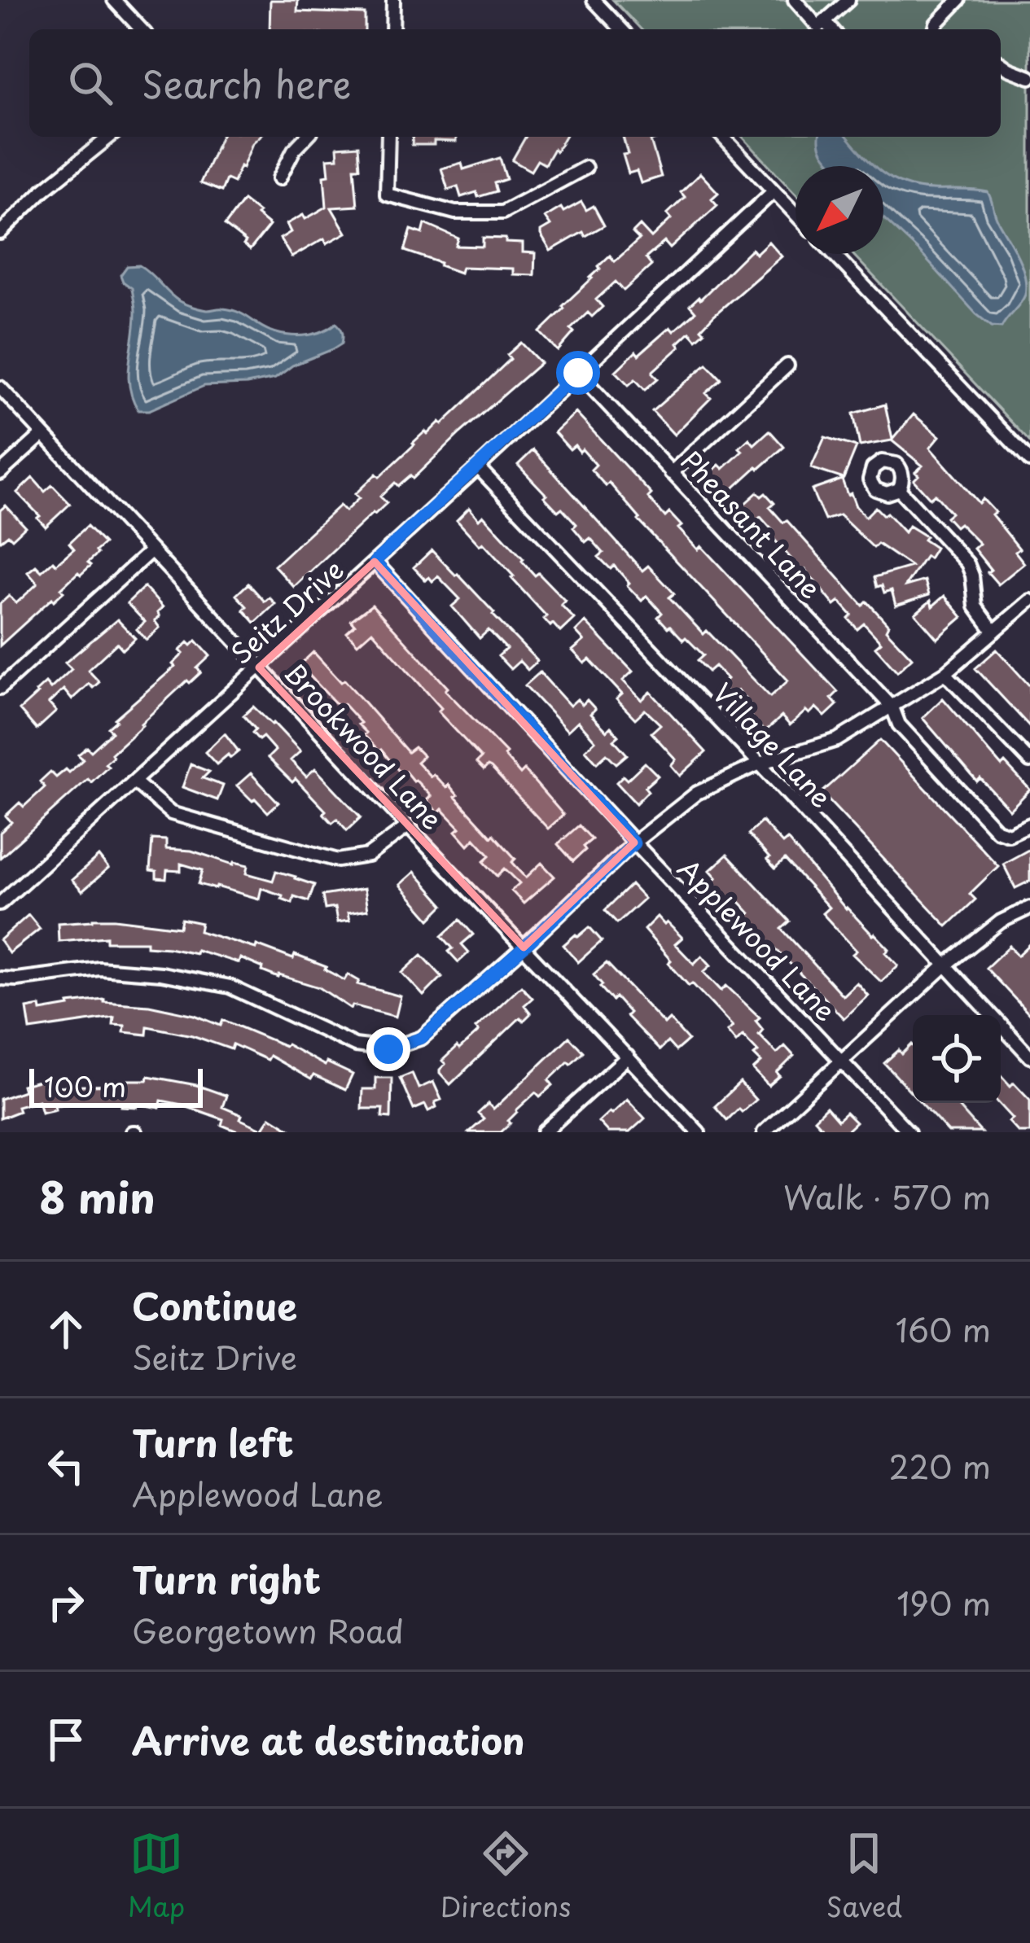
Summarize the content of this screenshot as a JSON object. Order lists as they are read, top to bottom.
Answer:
{
  "streets": {
    "street": [
      "Pheasant Lane",
      "Seitz Drive",
      "Village Lane",
      "Brookwood Lane",
      "Applewood Lane"
    ]
  },
  "crossings": [
    ["Pheasant Lane", "Seitz Drive"],
    ["Seitz Drive", "Village Lane"],
    ["Seitz Drive", "Brookwood Lane"],
    ["Seitz Drive", "Applewood Lane"]
  ],
  "scale_bar": "100 m",
  "north": "bottom left",
  "page": {
    "search": "Search here",
    "scale": "100 m",
    "heading": ["8 min", "Walk · 570 m"],
    "list": [
      ["Continue", "Seitz Drive", "160 m"],
      ["Turn left", "Applewood Lane", "220 m"],
      ["Turn right", "Georgetown Road", "190 m"],
      "Arrive at destination"
    ],
    "nav": ["Map", "Directions", "Saved"]
  }
}
